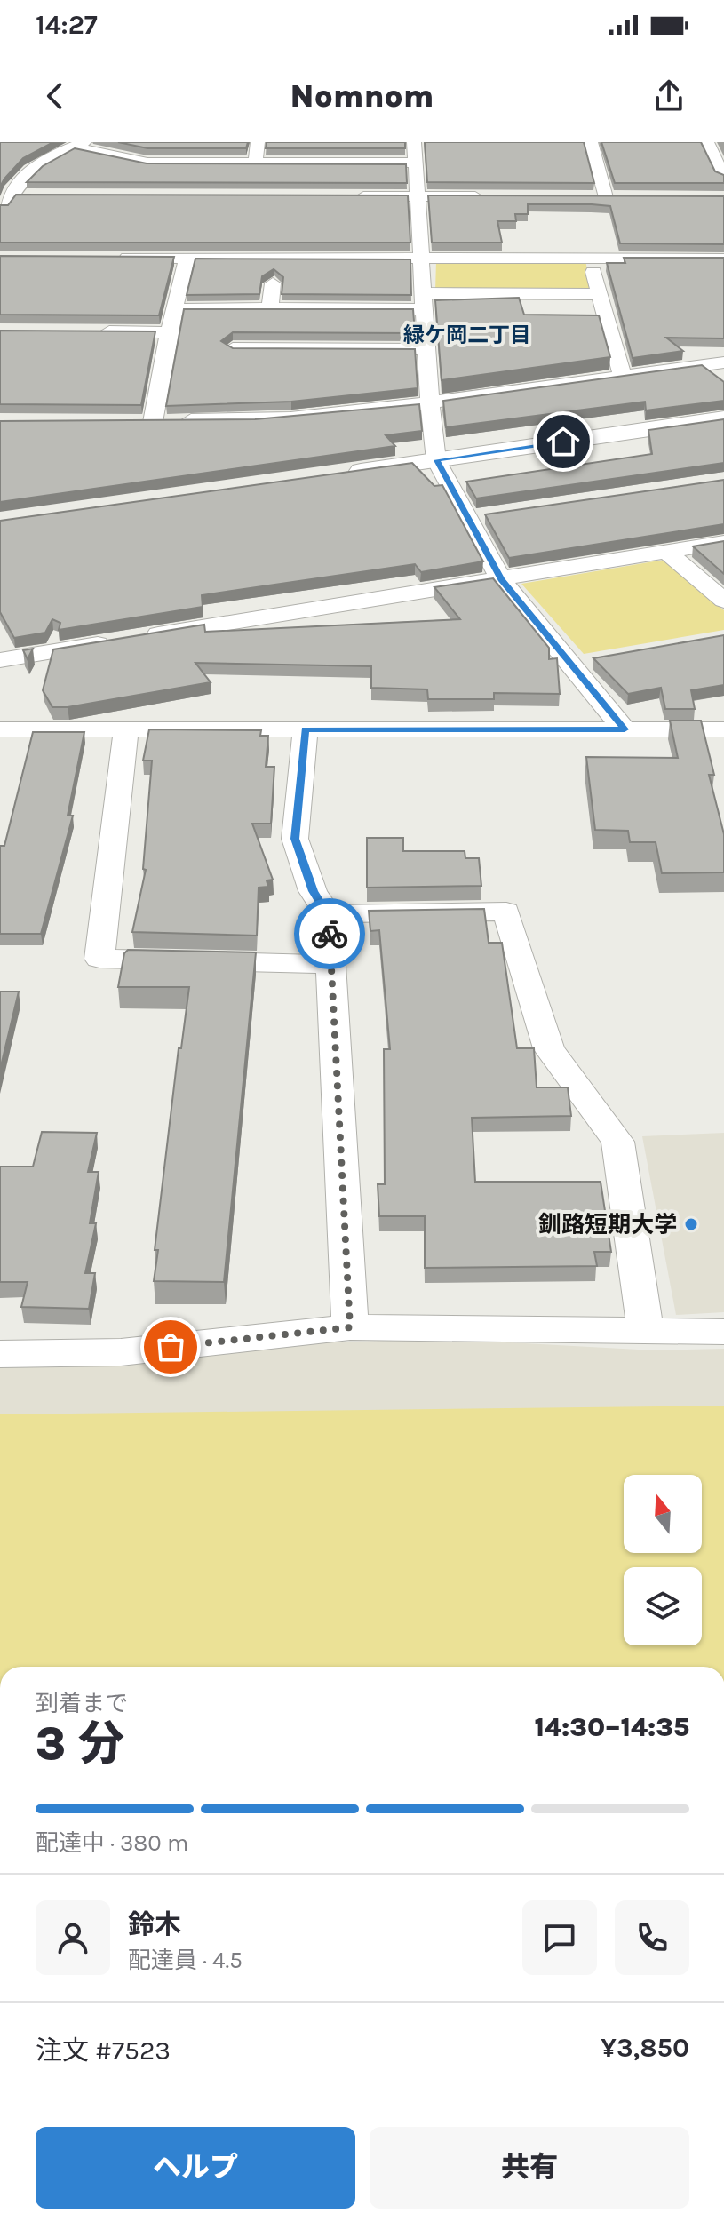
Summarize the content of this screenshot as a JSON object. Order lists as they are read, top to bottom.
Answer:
{
  "districts": ["緑ケ岡二丁目"],
  "places": ["釧路短期大学"],
  "north": "top",
  "page": {
    "status": "14:27",
    "header": "Nomnom",
    "heading": ["3 分", "到着まで", "14:30–14:35"],
    "panel": [
      "鈴木",
      "配達員 · 4.5",
      "注文 #7523",
      "¥3,850"
    ],
    "bar": "配達中 · 380 m",
    "buttons": ["ヘルプ", "共有"]
  }
}
